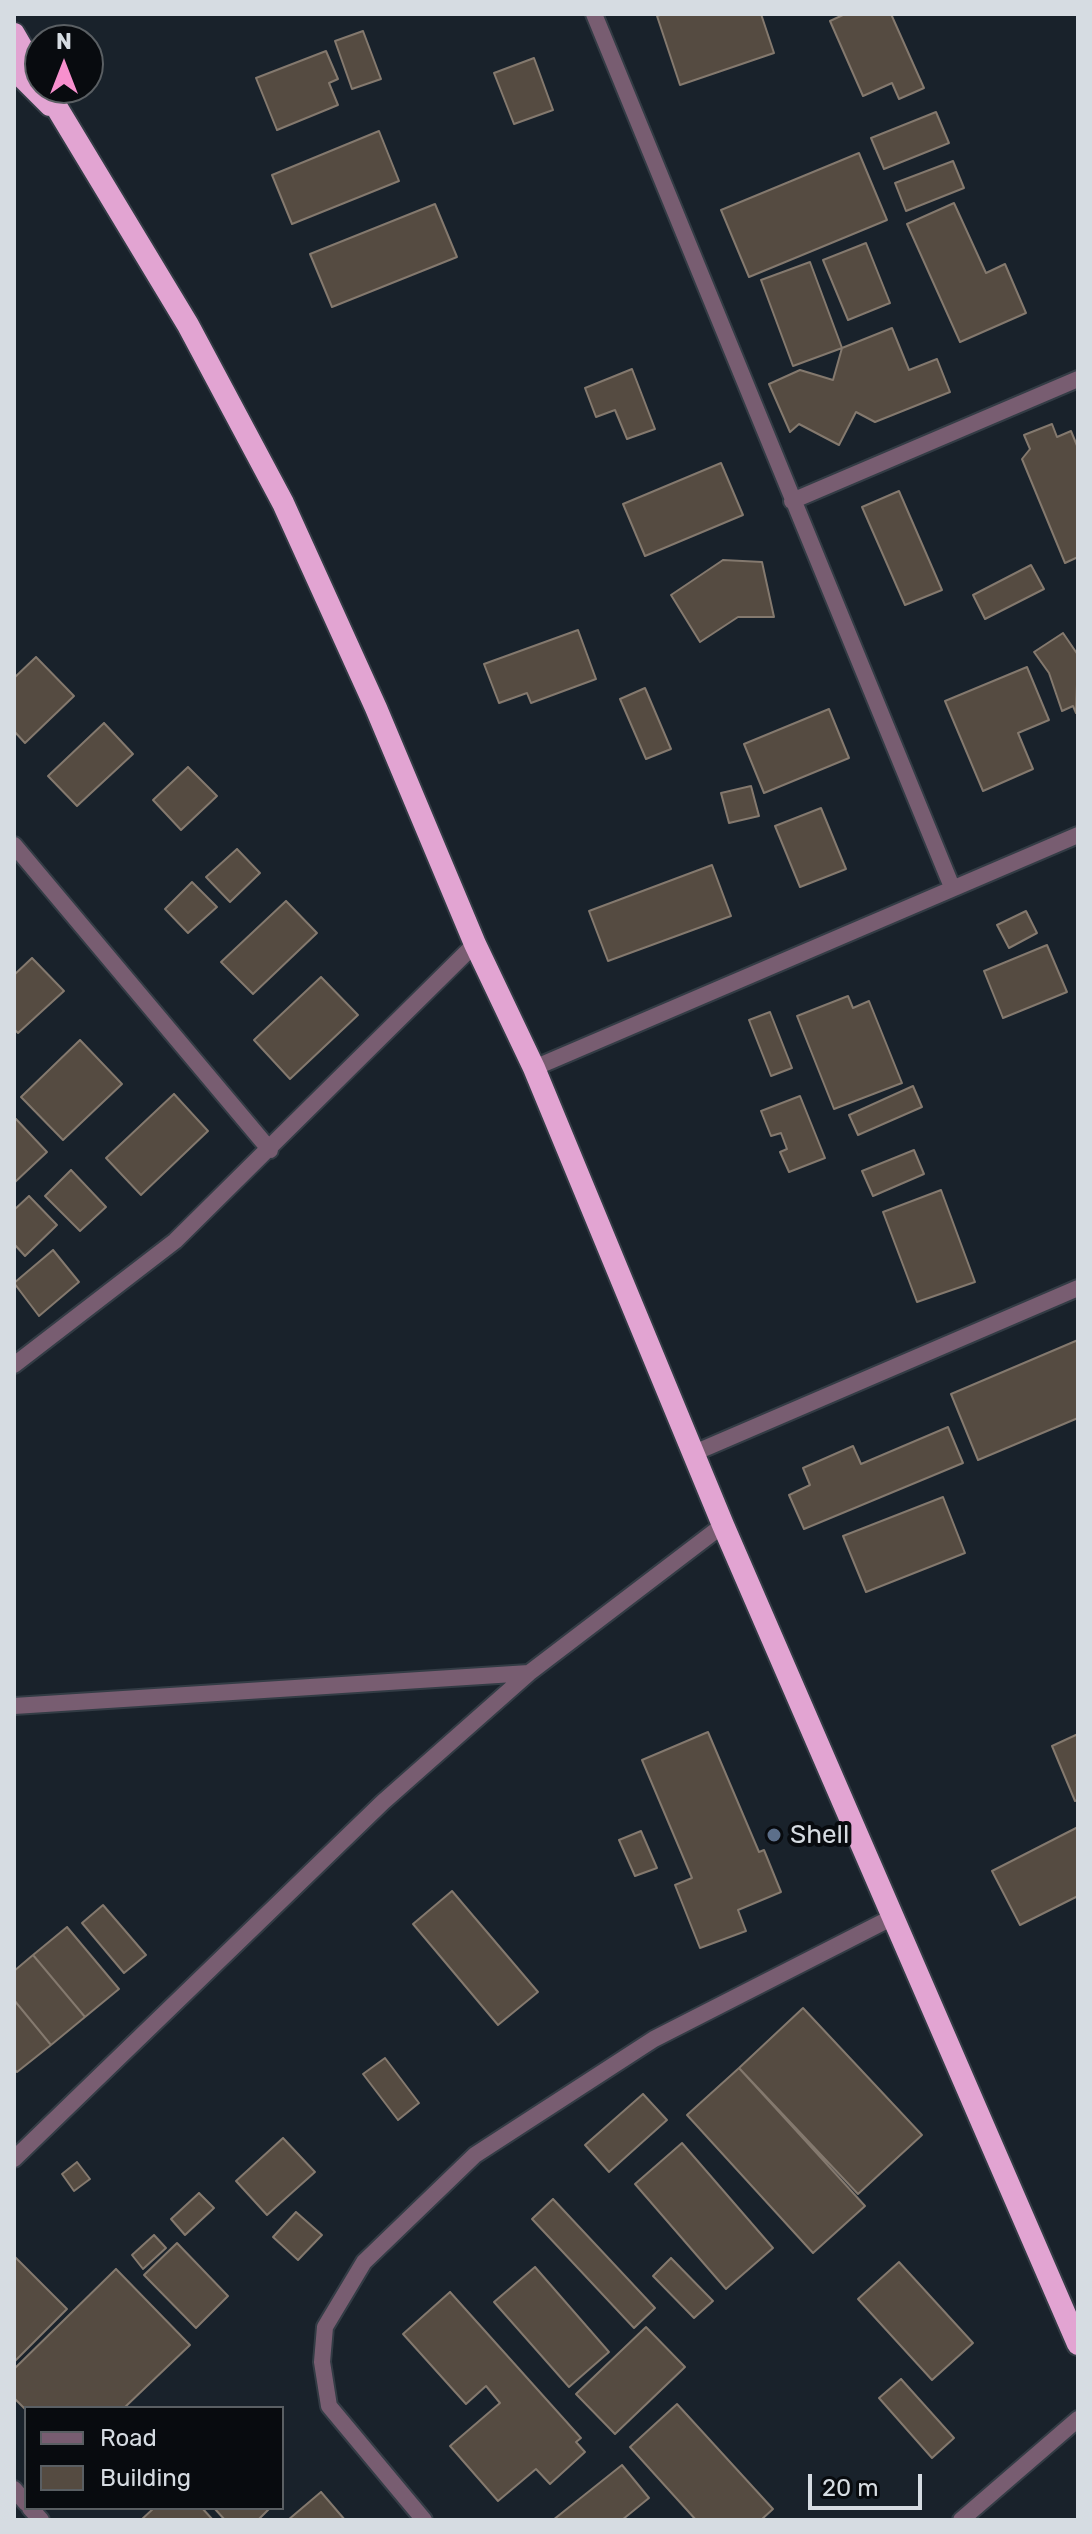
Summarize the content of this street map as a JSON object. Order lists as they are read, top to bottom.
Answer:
{
  "places": ["Shell"],
  "legend": ["Road", "Building"],
  "scale_bar": "20 m",
  "north": "top"
}
